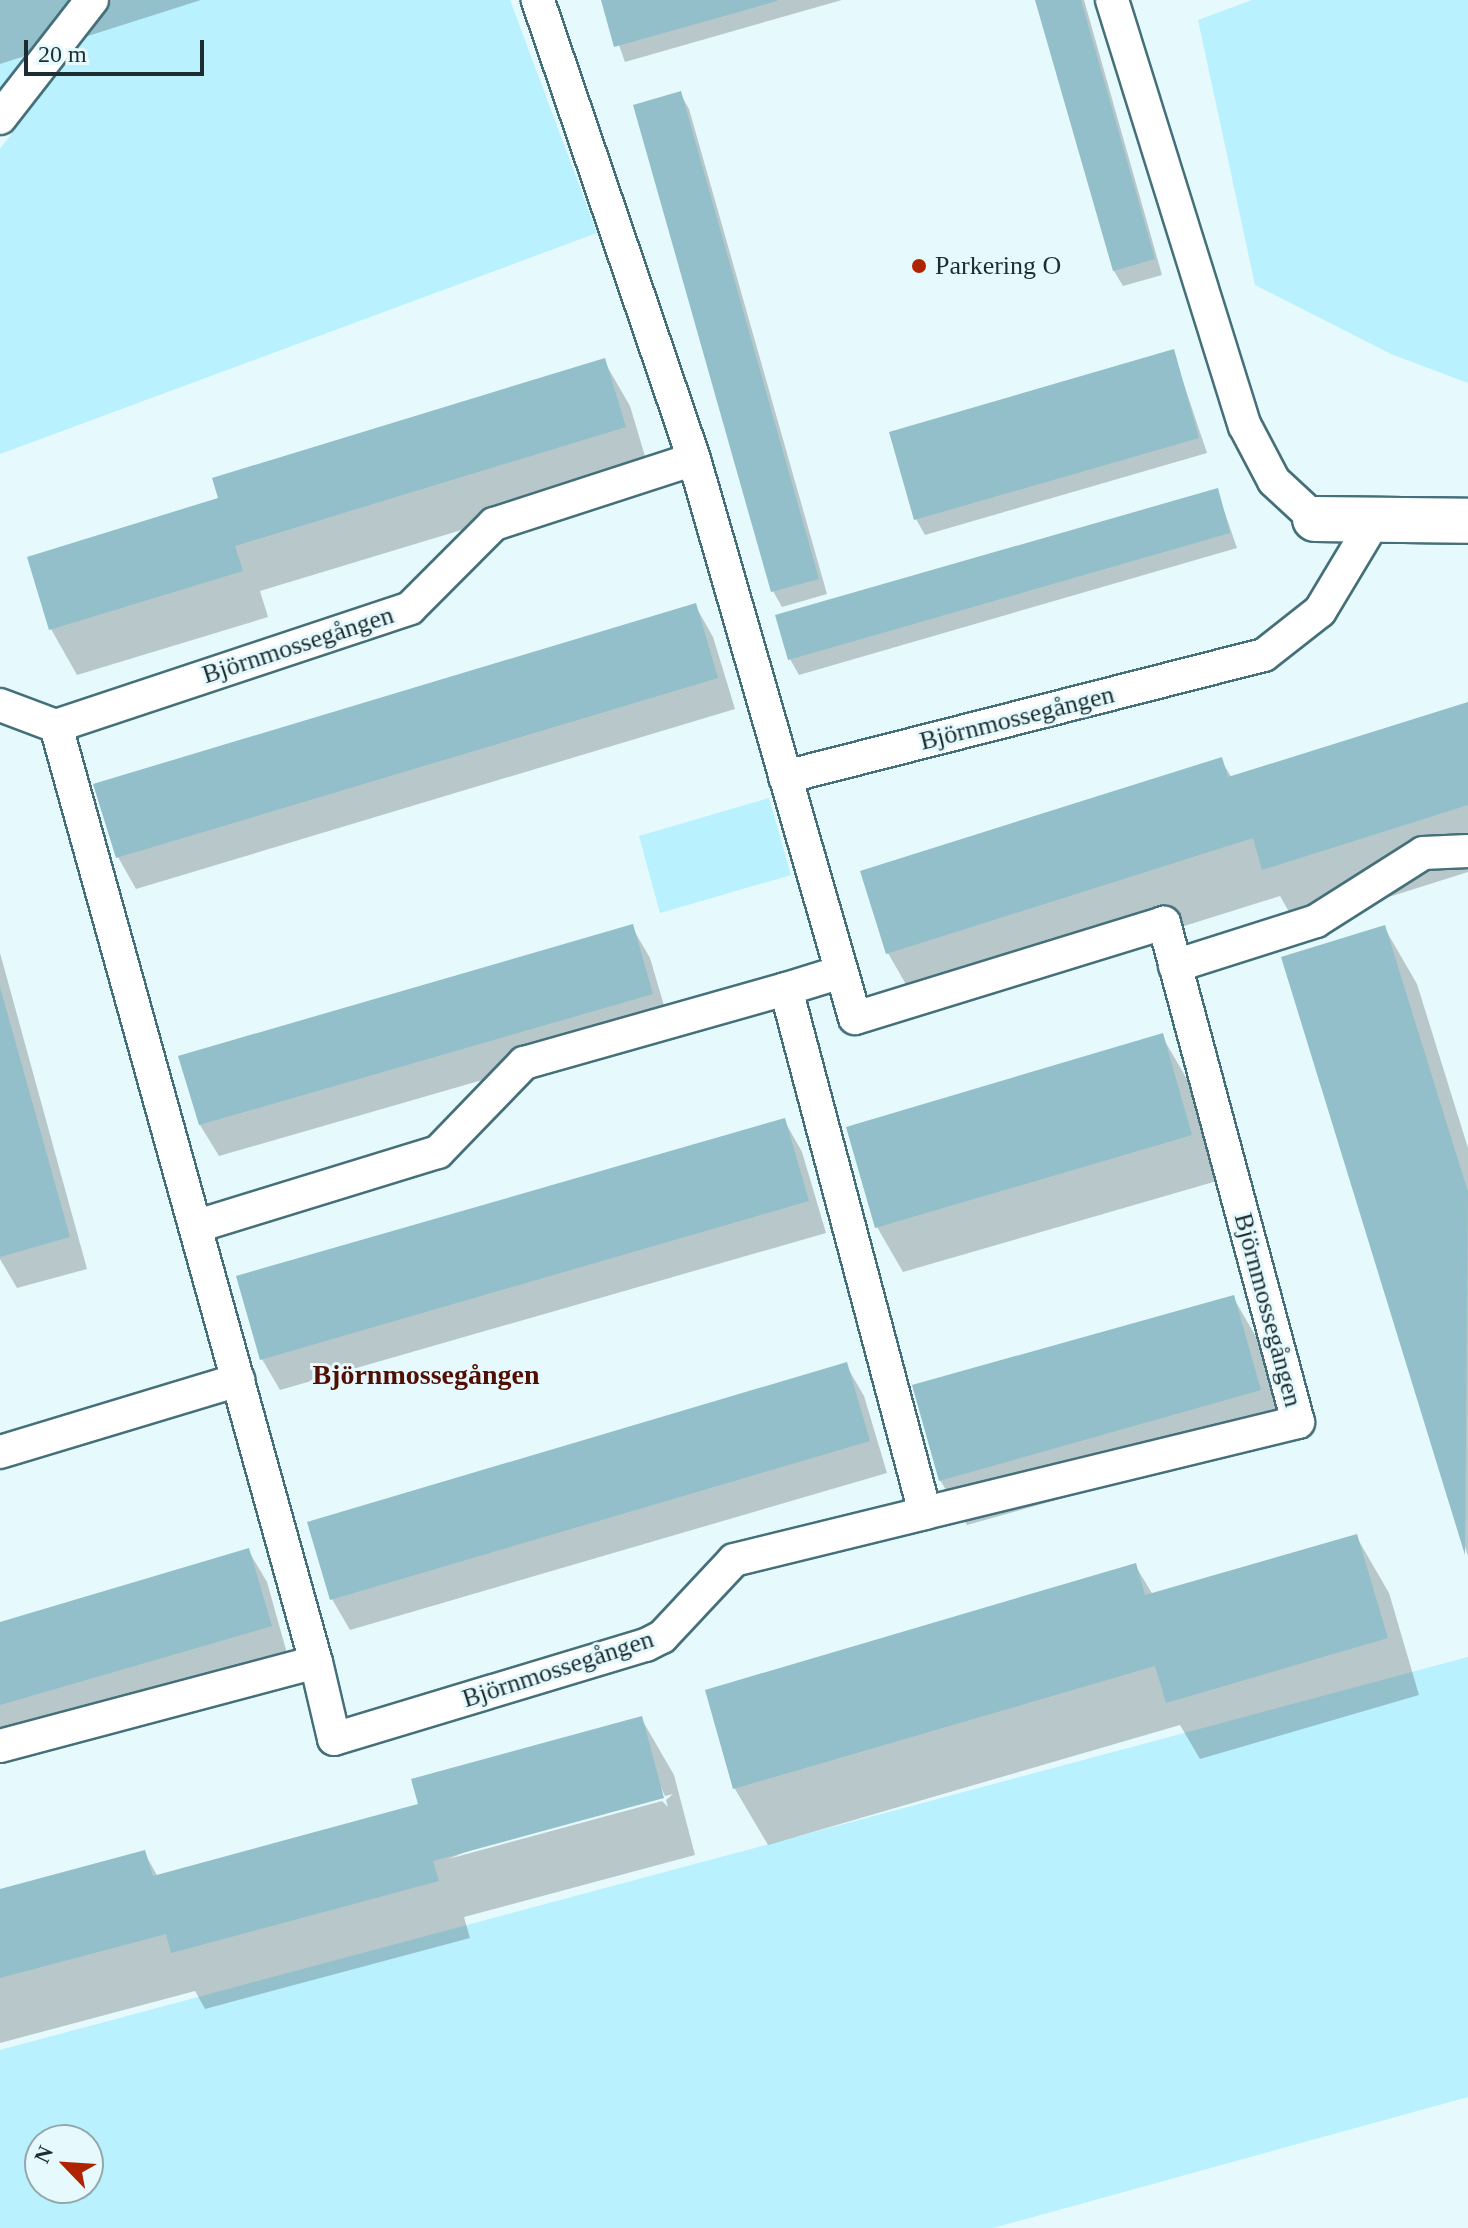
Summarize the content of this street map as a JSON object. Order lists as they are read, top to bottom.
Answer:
{
  "streets": {
    "lane": ["Björnmossegången"]
  },
  "districts": ["Björnmossegången"],
  "places": ["Parkering O"],
  "scale_bar": "20 m",
  "north": "top left"
}
